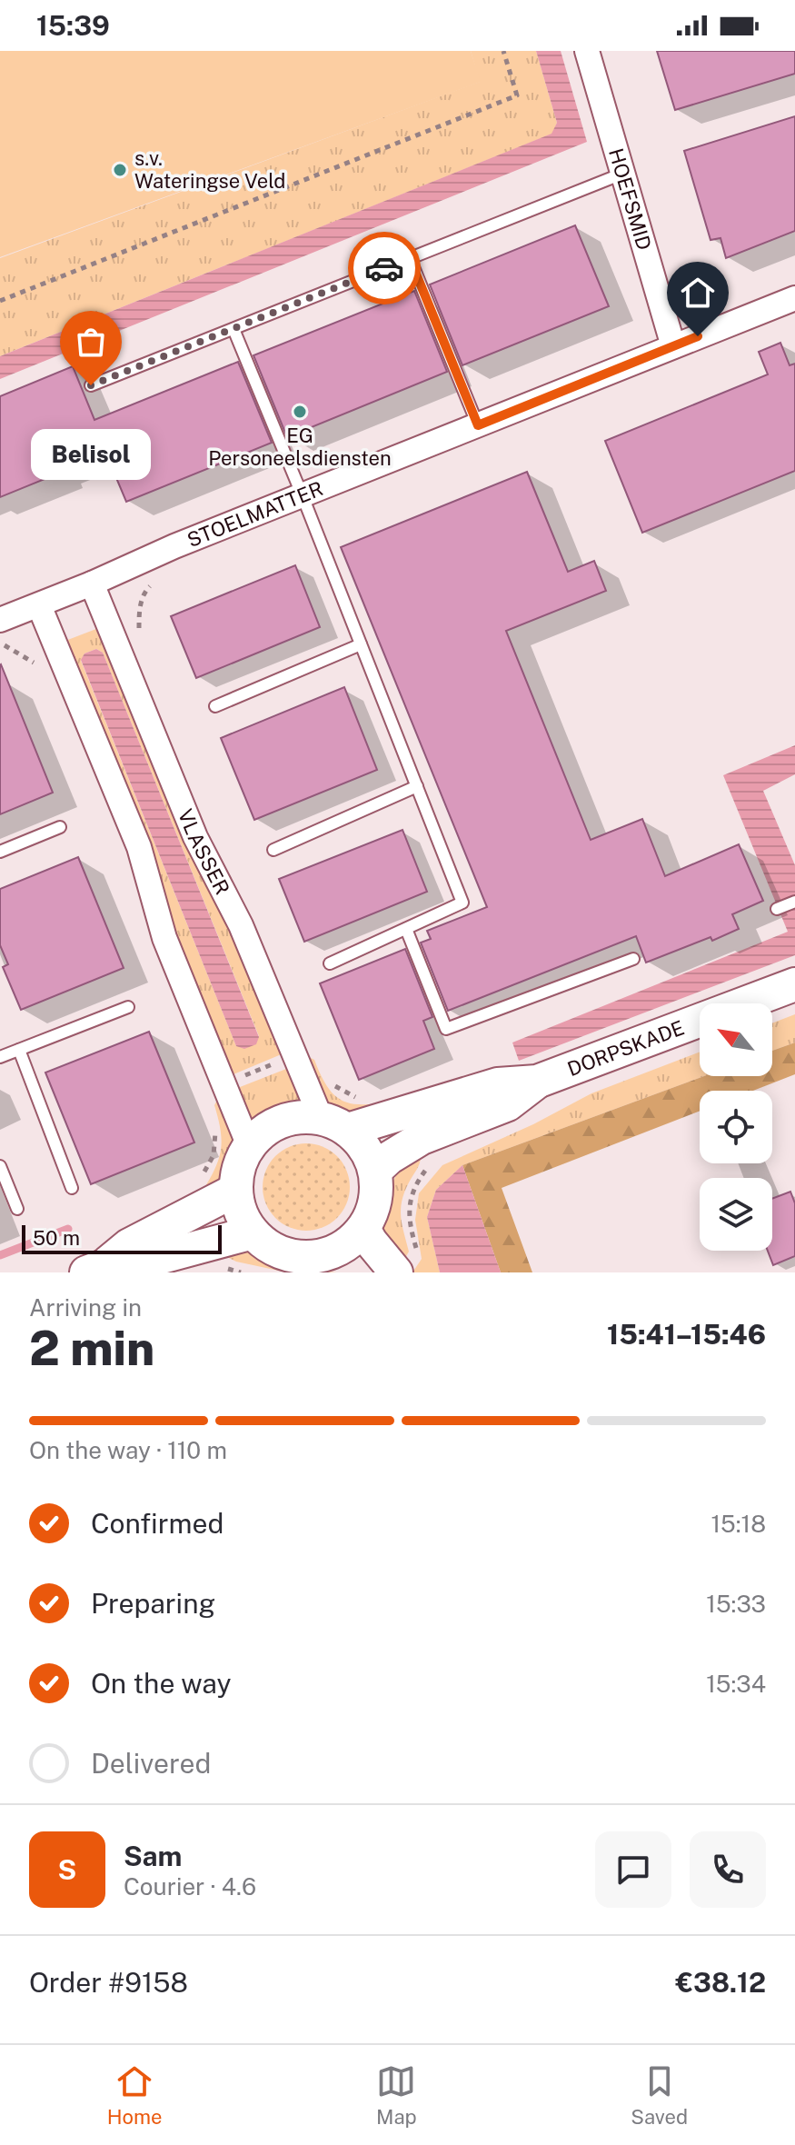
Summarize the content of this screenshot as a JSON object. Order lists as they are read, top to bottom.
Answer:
{
  "streets": {
    "main road": ["DORPSKADE"],
    "street": ["HOEFSMID", "STOELMATTER", "VLASSER"]
  },
  "crossings": [
    ["HOEFSMID", "STOELMATTER"],
    ["STOELMATTER", "VLASSER"],
    ["VLASSER", "DORPSKADE"]
  ],
  "places": ["s.v. Wateringse Veld", "Belisol", "EG Personeelsdiensten"],
  "scale_bar": "50 m",
  "north": "top left",
  "page": {
    "status": "15:39",
    "bubble": "Belisol",
    "scale": "50 m",
    "heading": ["2 min", "Arriving in", "15:41–15:46"],
    "panel": [
      "Sam",
      "Courier · 4.6",
      "Order #9158",
      "€38.12"
    ],
    "bar": "On the way · 110 m",
    "list": [
      ["Confirmed", "15:18"],
      ["Preparing", "15:33"],
      ["On the way", "15:34"],
      "Delivered"
    ],
    "round": "S",
    "tabs": ["Home", "Map", "Saved"]
  }
}
